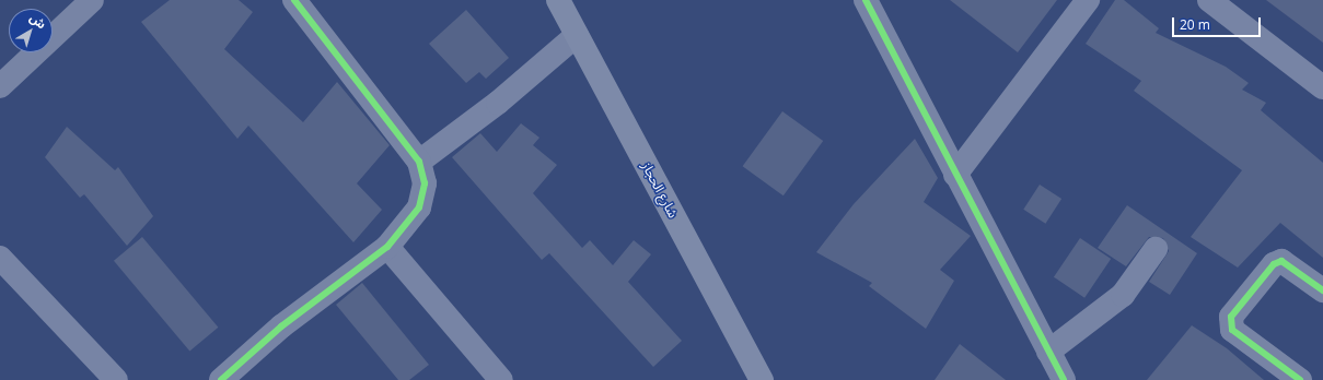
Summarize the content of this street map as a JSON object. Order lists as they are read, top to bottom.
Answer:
{
  "streets": {
    "main road": ["شارع الحجاز"]
  },
  "scale_bar": "20 m",
  "north": "top right"
}
